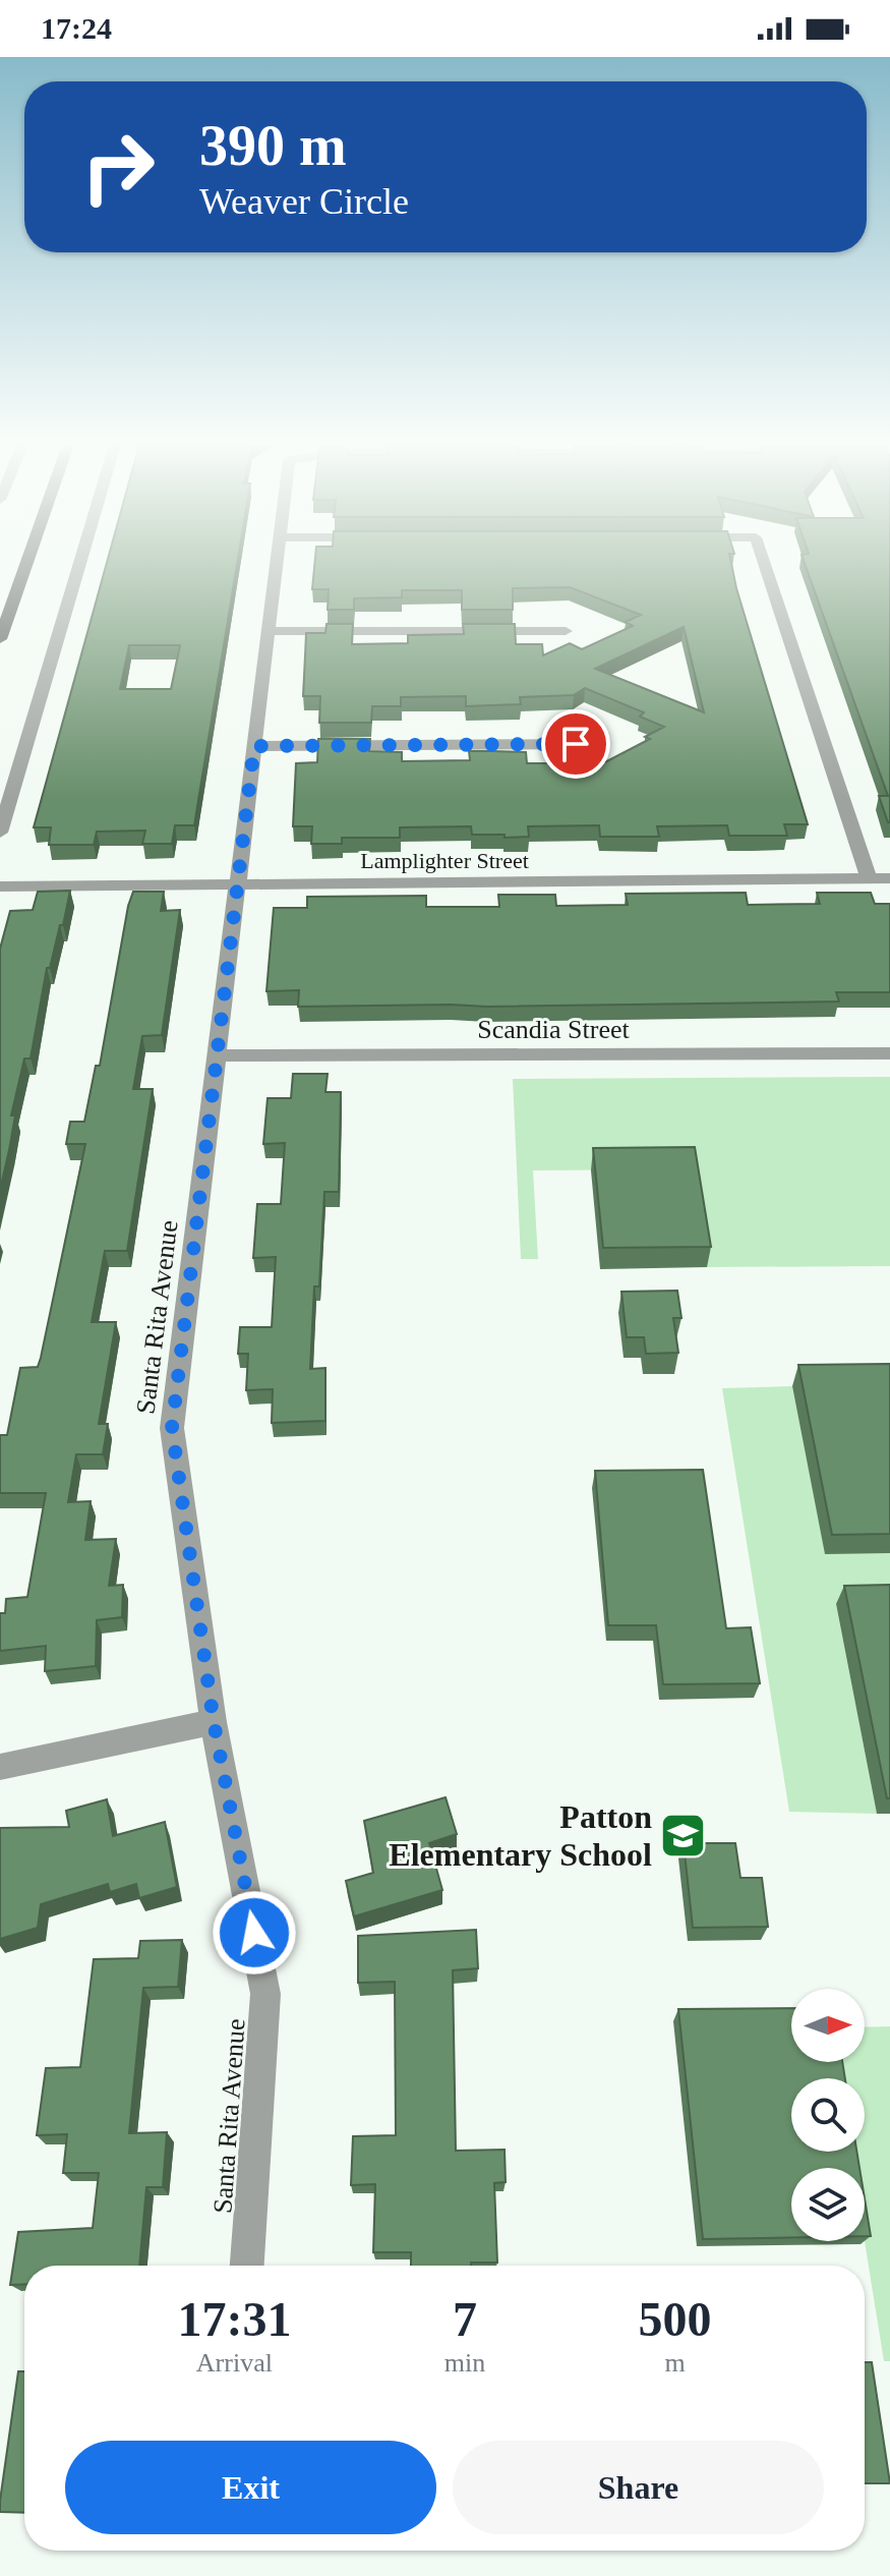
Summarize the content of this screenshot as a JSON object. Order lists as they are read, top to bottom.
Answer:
{
  "streets": {
    "street": ["Lamplighter Street", "Scandia Street", "Santa Rita Avenue"]
  },
  "crossings": [
    ["Lamplighter Street", "Santa Rita Avenue"],
    ["Scandia Street", "Santa Rita Avenue"]
  ],
  "places": {
    "school or university": ["Patton Elementary School"]
  },
  "north": "right",
  "page": {
    "status": "17:24",
    "turn": ["390 m", "Weaver Circle"],
    "eta": [
      "17:31",
      "Arrival",
      "7",
      "min",
      "500",
      "m"
    ],
    "buttons": ["Exit", "Share"]
  }
}
